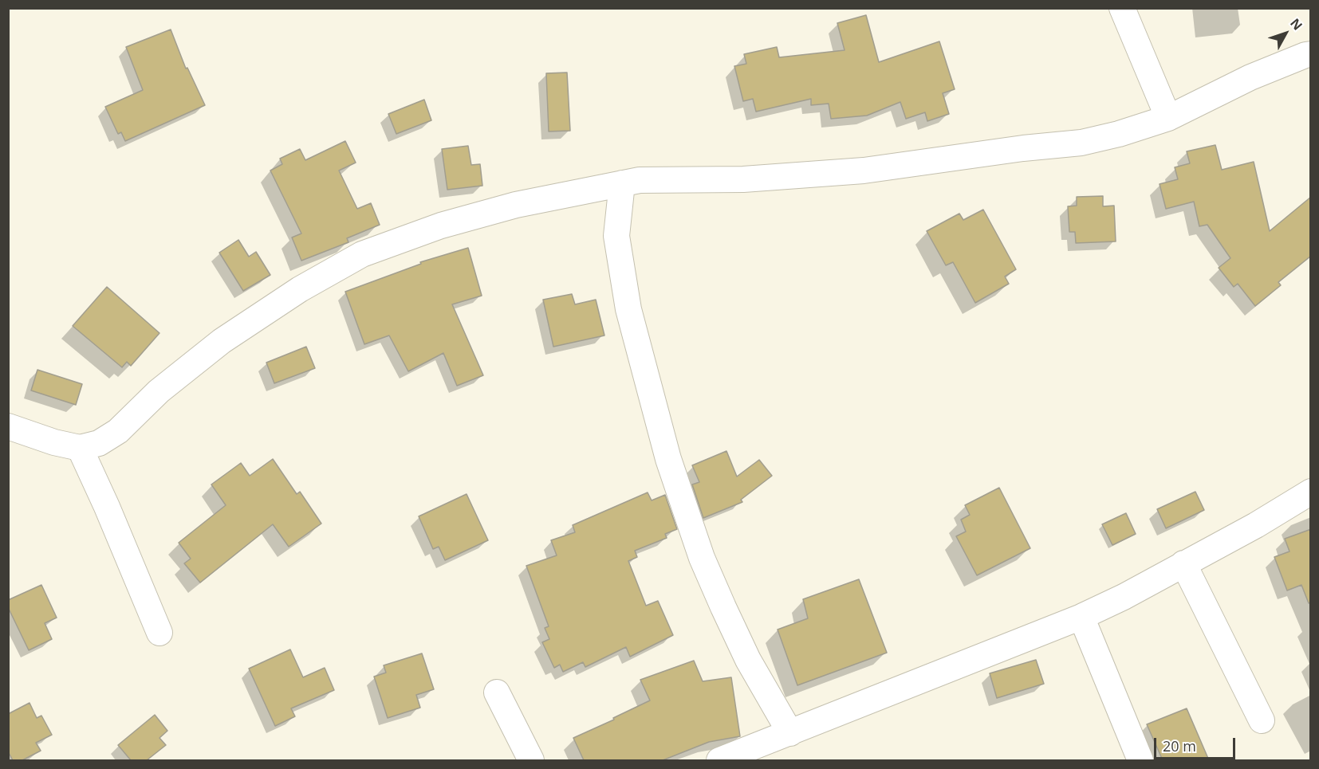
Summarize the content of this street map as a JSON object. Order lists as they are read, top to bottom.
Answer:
{
  "scale_bar": "20 m",
  "north": "top right"
}
